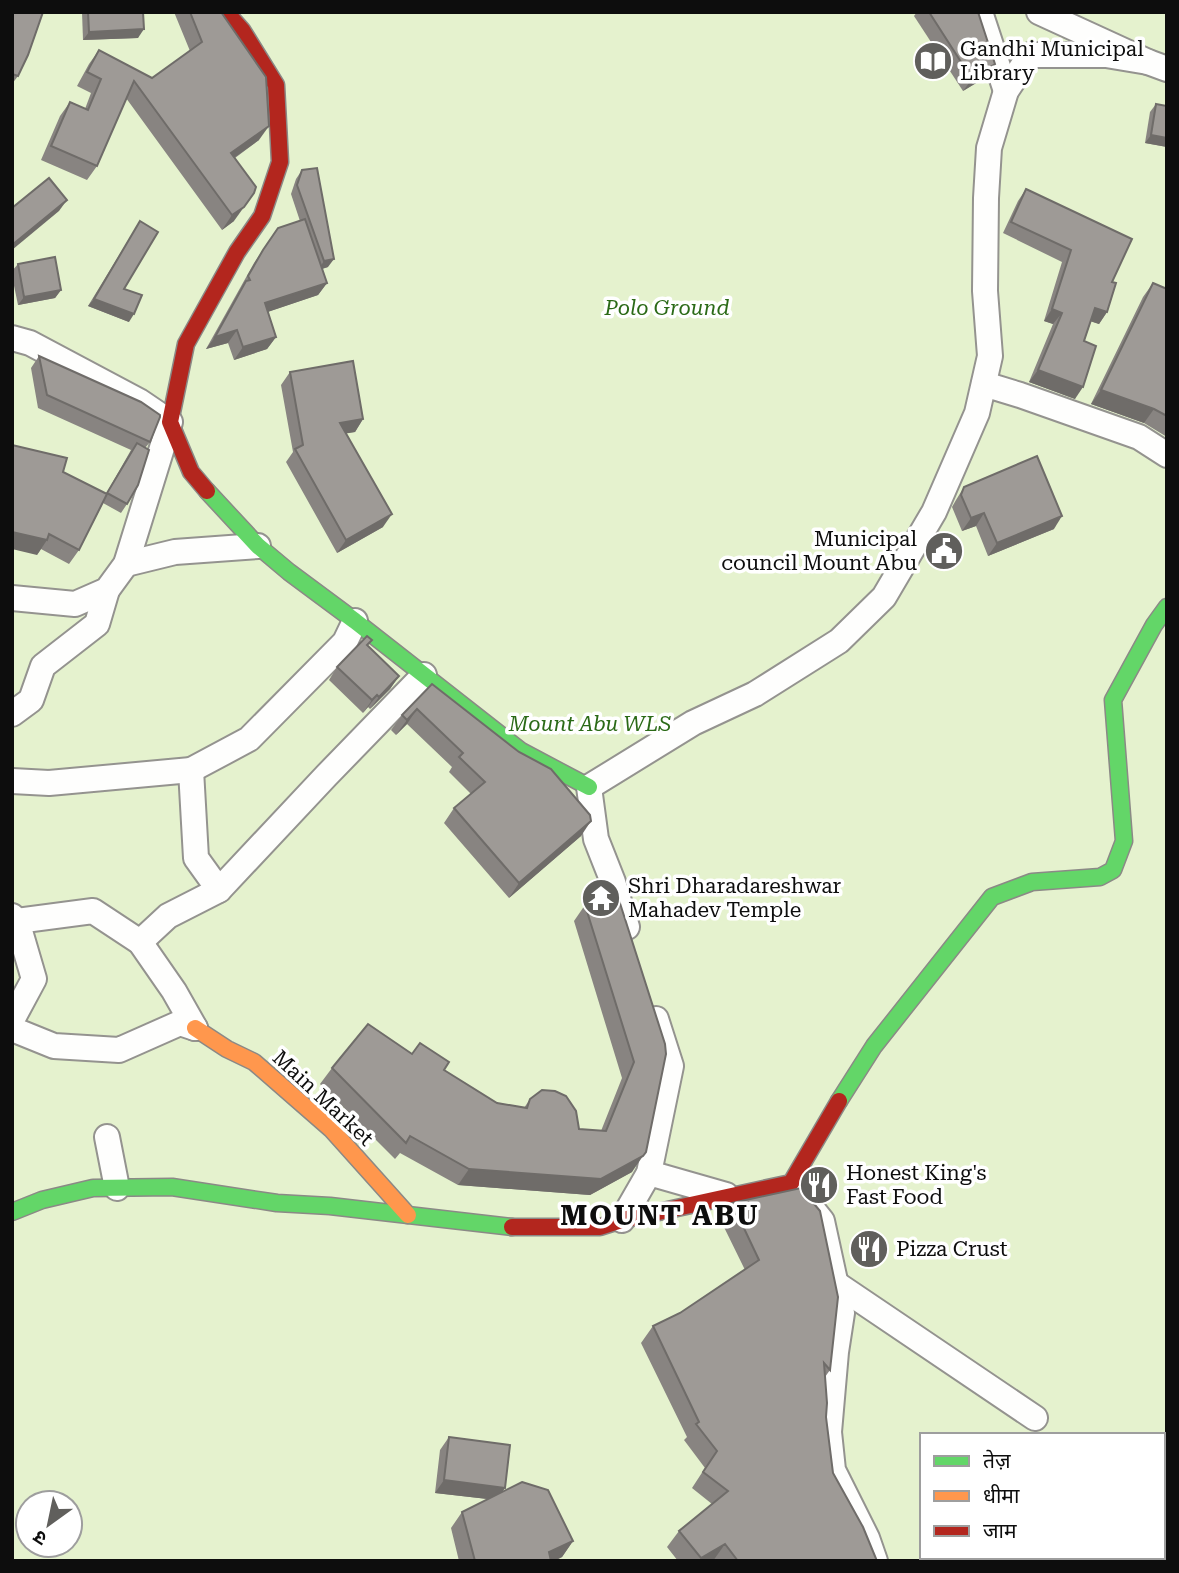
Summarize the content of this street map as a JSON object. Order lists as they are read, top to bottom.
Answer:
{
  "streets": {
    "street": ["Main Market"]
  },
  "districts": ["MOUNT ABU"],
  "parks": ["Polo Ground", "Mount Abu WLS"],
  "places": {
    "library": ["Gandhi Municipal Library"],
    "public building": ["Municipal council Mount Abu"],
    "temple": ["Shri Dharadareshwar Mahadev Temple"],
    "restaurant": ["Honest King's Fast Food", "Pizza Crust"]
  },
  "legend": ["तेज़", "धीमा", "जाम"],
  "north": "bottom left"
}
